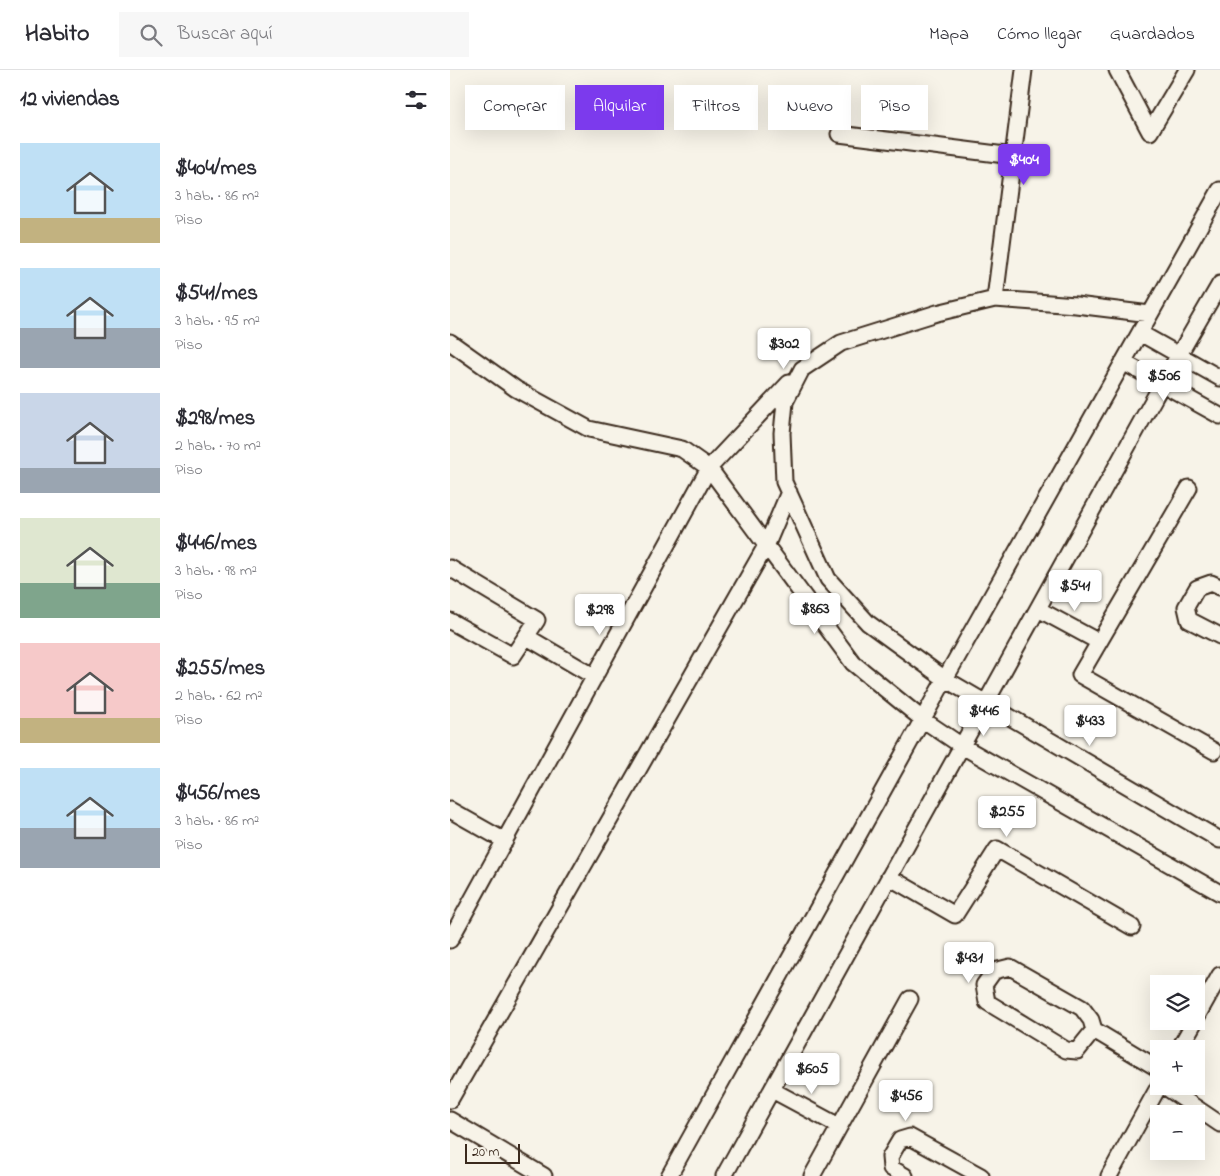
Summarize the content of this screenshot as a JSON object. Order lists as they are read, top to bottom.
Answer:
{
  "scale_bar": "20 m",
  "page": {
    "header": "Habito",
    "search": "Buscar aquí",
    "nav": ["Mapa", "Cómo llegar", "Guardados"],
    "heading": "12 viviendas",
    "chip": [
      "Comprar",
      "Alquilar",
      "Filtros",
      "Nuevo",
      "Piso"
    ],
    "list": [
      {
        "name": "$404/mes",
        "note": "3 hab. · 86 m² · Piso"
      },
      {
        "name": "$541/mes",
        "note": "3 hab. · 95 m² · Piso"
      },
      {
        "name": "$298/mes",
        "note": "2 hab. · 70 m² · Piso"
      },
      {
        "name": "$446/mes",
        "note": "3 hab. · 98 m² · Piso"
      },
      {
        "name": "$255/mes",
        "note": "2 hab. · 62 m² · Piso"
      },
      {
        "name": "$456/mes",
        "note": "3 hab. · 86 m² · Piso"
      }
    ],
    "price": [
      "$404",
      "$302",
      "$506",
      "$541",
      "$863",
      "$298",
      "$446",
      "$433",
      "$255",
      "$431",
      "$605",
      "$456"
    ],
    "map_buttons": ["+", "−"],
    "scale": "20 m"
  }
}
